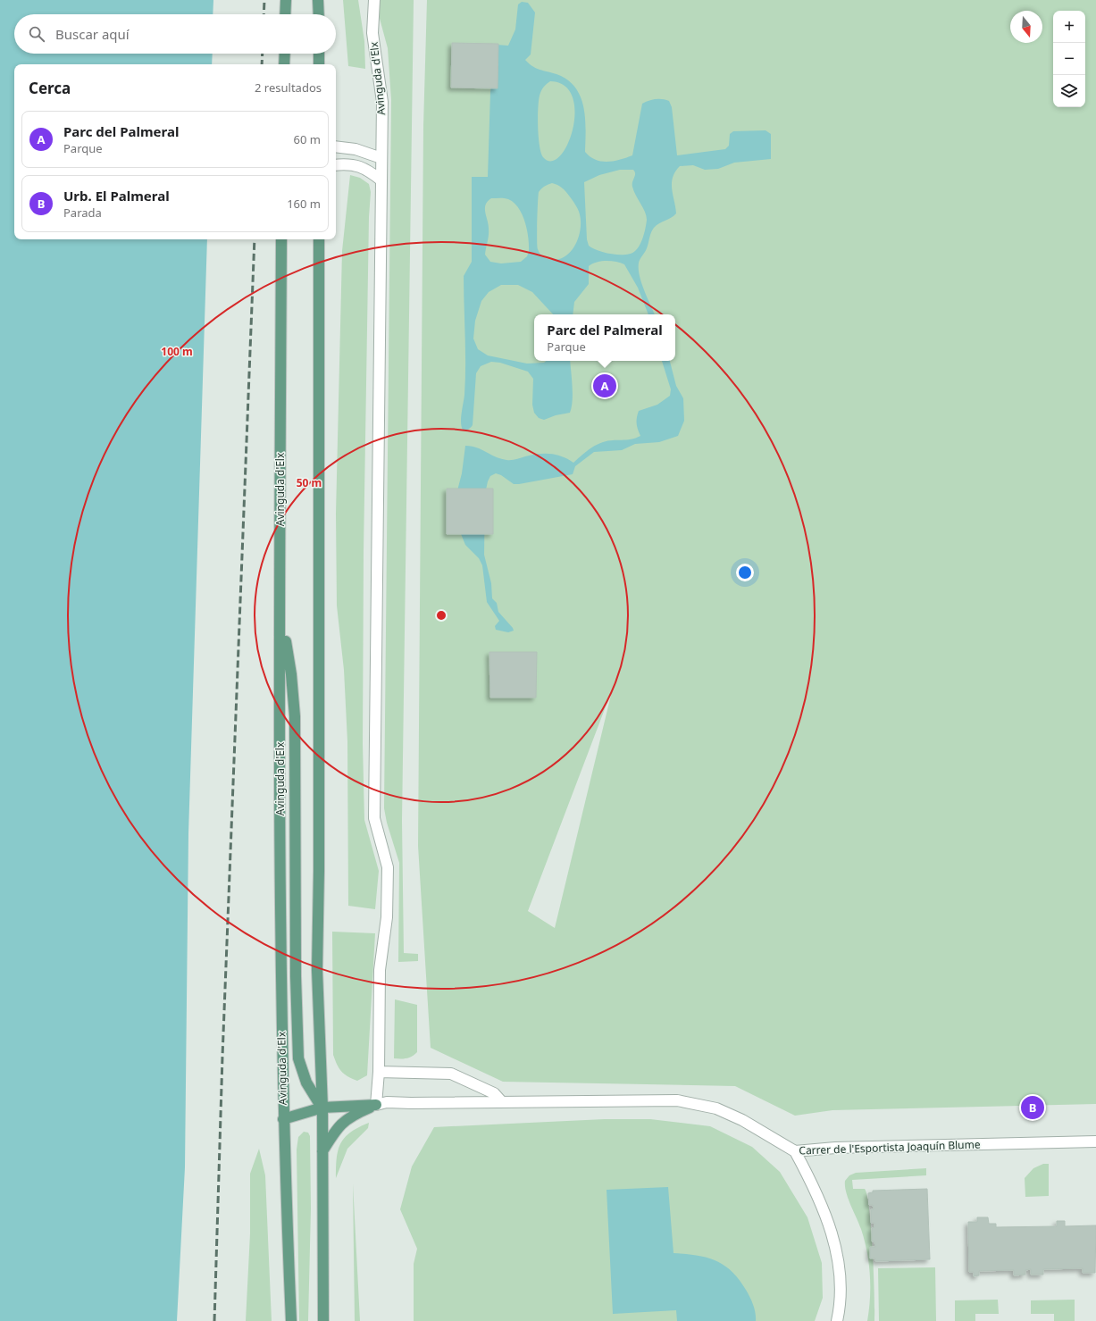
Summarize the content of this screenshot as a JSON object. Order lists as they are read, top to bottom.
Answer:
{
  "streets": {
    "main road": ["Avinguda d'Elx"],
    "street": ["Carrer de l'Esportista Joaquín Blume"]
  },
  "crossings": [
    ["Avinguda d'Elx", "Carrer de l'Esportista Joaquín Blume"]
  ],
  "north": "bottom",
  "page": {
    "map_buttons": ["+", "−"],
    "search": "Buscar aquí",
    "heading": ["Cerca", "2 resultados"],
    "list": [
      {
        "mark": "A",
        "name": "Parc del Palmeral",
        "note": "Parque",
        "value": "60 m"
      },
      {
        "mark": "B",
        "name": "Urb. El Palmeral",
        "note": "Parada",
        "value": "160 m"
      }
    ],
    "popup": ["Parc del Palmeral", "Parque"],
    "pins": ["A", "B"]
  },
  "rings": ["100 m", "50 m"]
}
